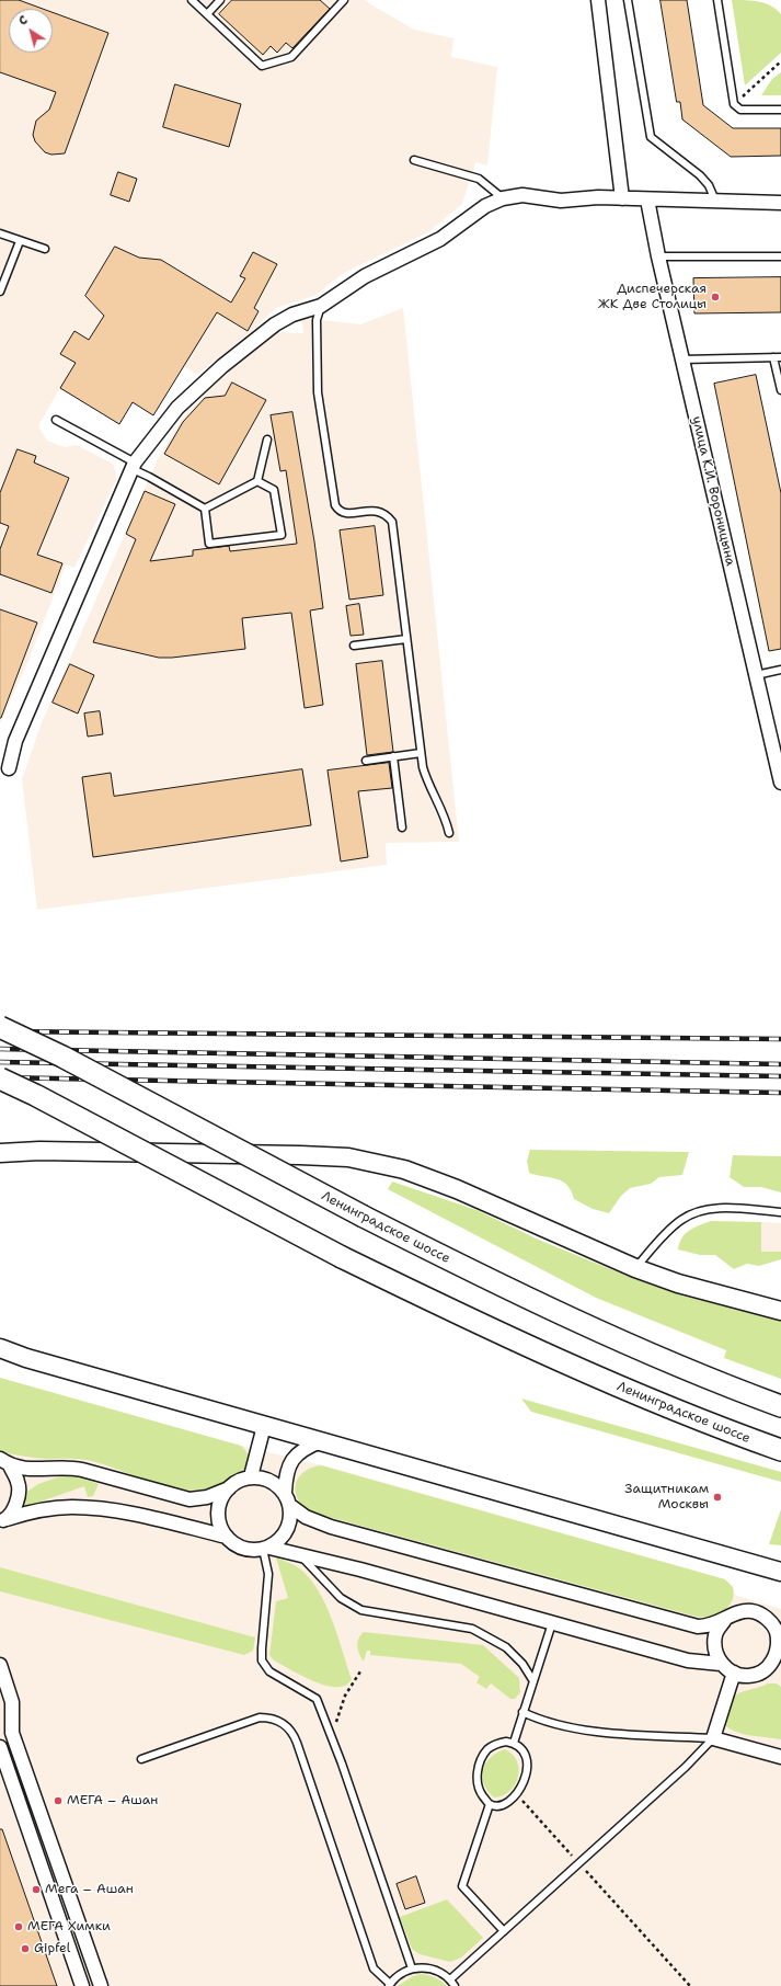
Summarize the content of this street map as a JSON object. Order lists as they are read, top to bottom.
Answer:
{
  "streets": {
    "highway": ["Ленинградское шоссе"],
    "street": ["улица К.И. Вороницына"]
  },
  "places": [
    "Диспечерская ЖК Две Столицы",
    "Защитникам Москвы",
    "МЕГА – Ашан",
    "Мега – Ашан",
    "МЕГА Химки",
    "Gipfel"
  ],
  "north": "top left"
}
